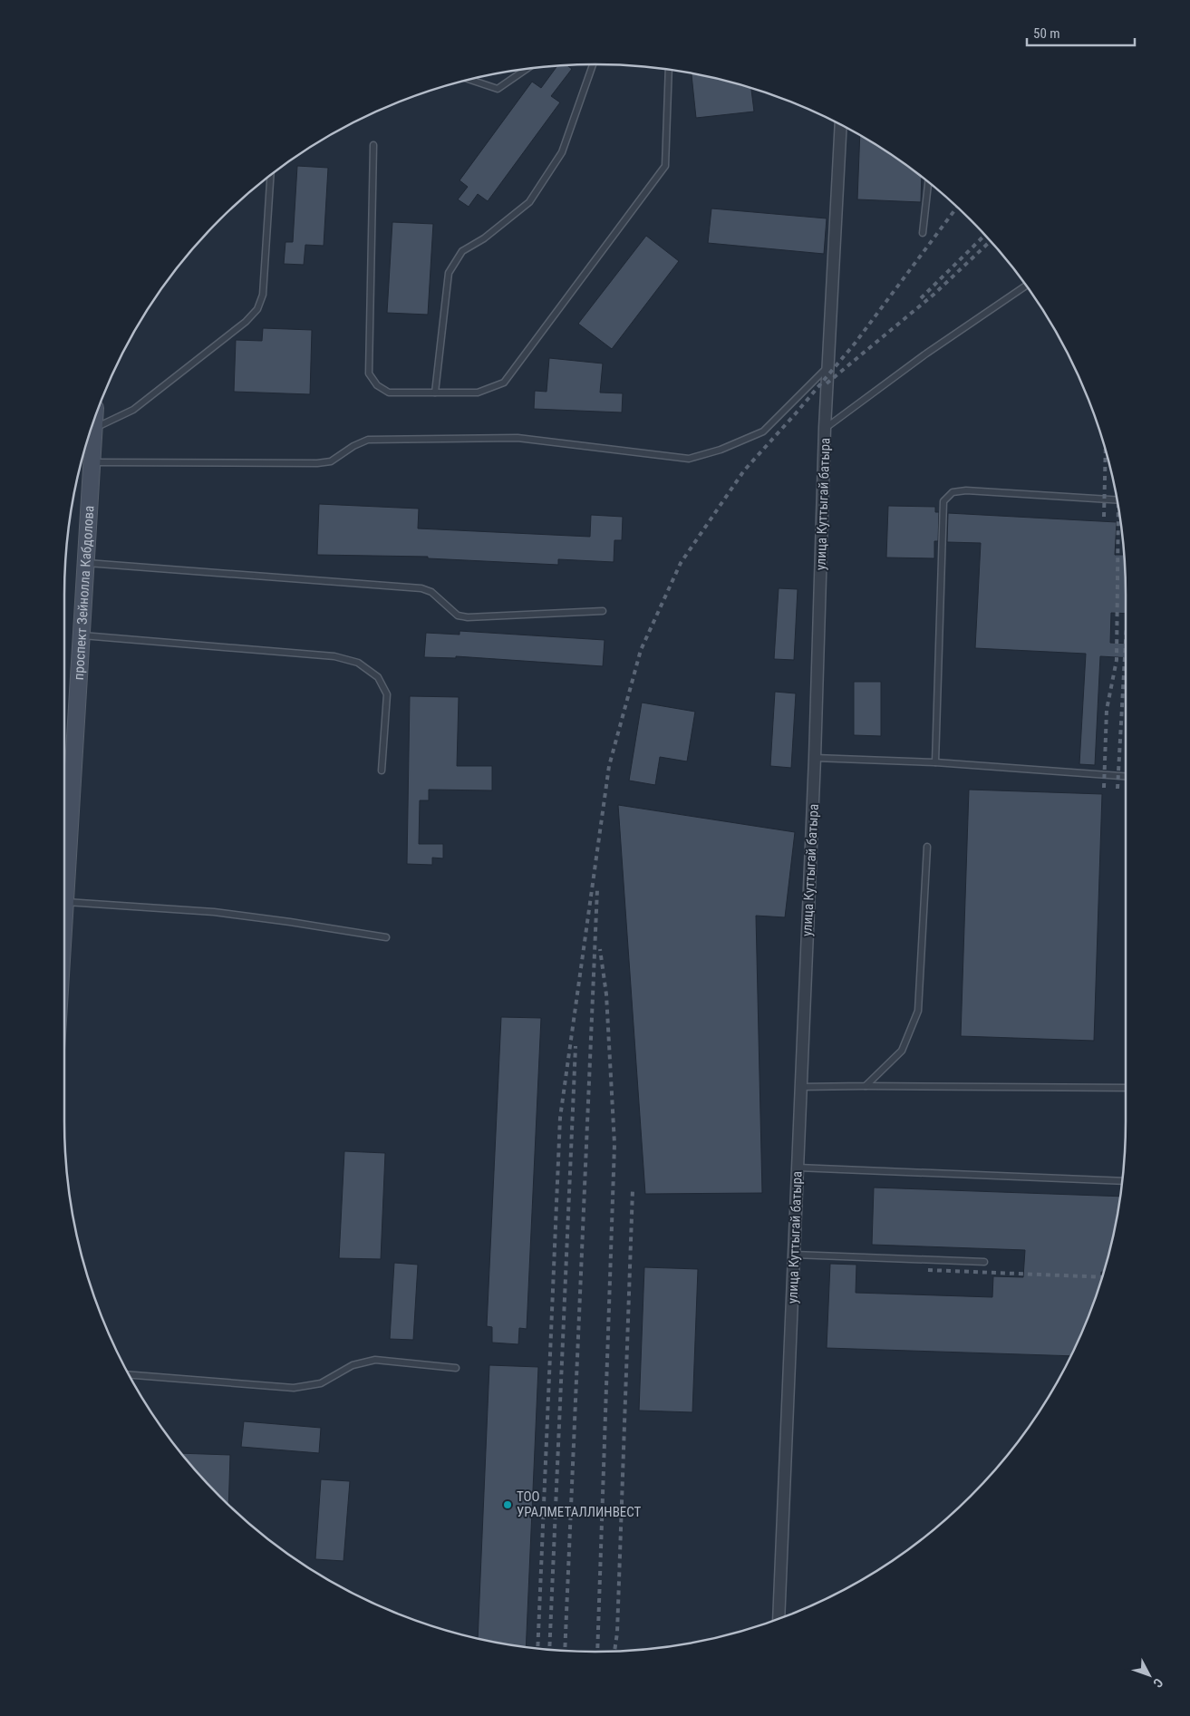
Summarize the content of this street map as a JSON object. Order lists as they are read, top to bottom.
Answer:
{
  "streets": {
    "main road": ["проспект Зейнолла Кабдолова"],
    "street": ["улица Куттыгай батыра"]
  },
  "places": ["ТОО УРАЛМЕТАЛЛИНВЕСТ"],
  "scale_bar": "50 m",
  "north": "bottom right"
}
